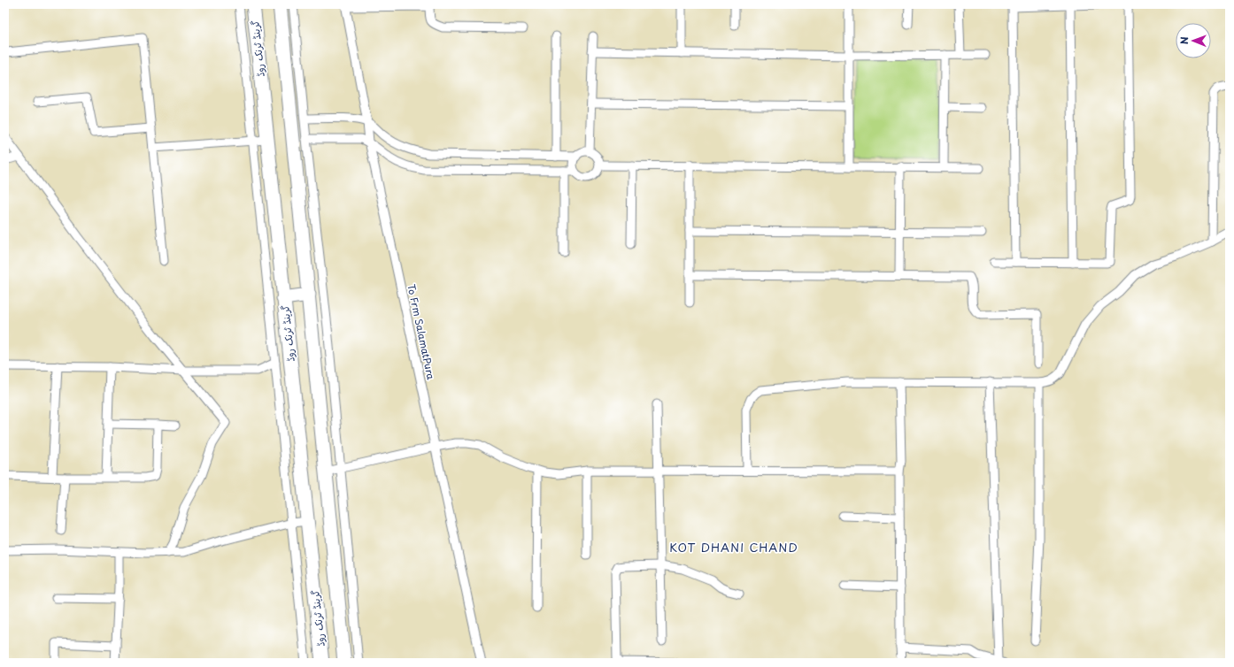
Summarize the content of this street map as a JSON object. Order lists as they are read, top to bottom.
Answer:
{
  "streets": {
    "highway": ["گرینڈ ٹرنک روڈ"],
    "street": ["To Frm SalamatPura"]
  },
  "districts": ["KOT DHANI CHAND"],
  "north": "left"
}
